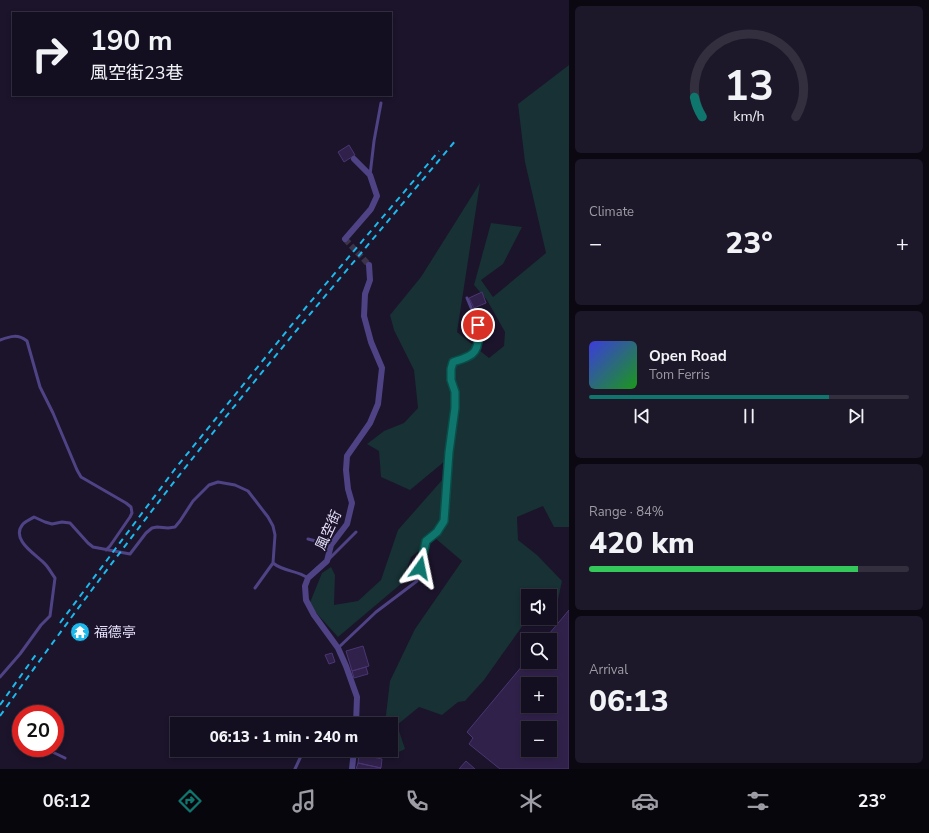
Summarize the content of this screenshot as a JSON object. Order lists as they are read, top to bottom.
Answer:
{
  "streets": {
    "street": ["風空街"]
  },
  "places": {
    "temple": ["福德亭"]
  },
  "page": {
    "turn": ["190 m", "風空街23巷"],
    "tile": [
      "Climate",
      ["Range · 84%", "420 km"],
      ["Arrival", "06:13"]
    ],
    "heat": ["−", "23°", "+"],
    "song": ["Open Road", "Tom Ferris"],
    "map_buttons": ["+", "−"],
    "limit": "20",
    "trip": "06:13 · 1 min · 240 m",
    "tabs": ["06:12", "23°"],
    "gauge": ["13", "km/h"]
  }
}
